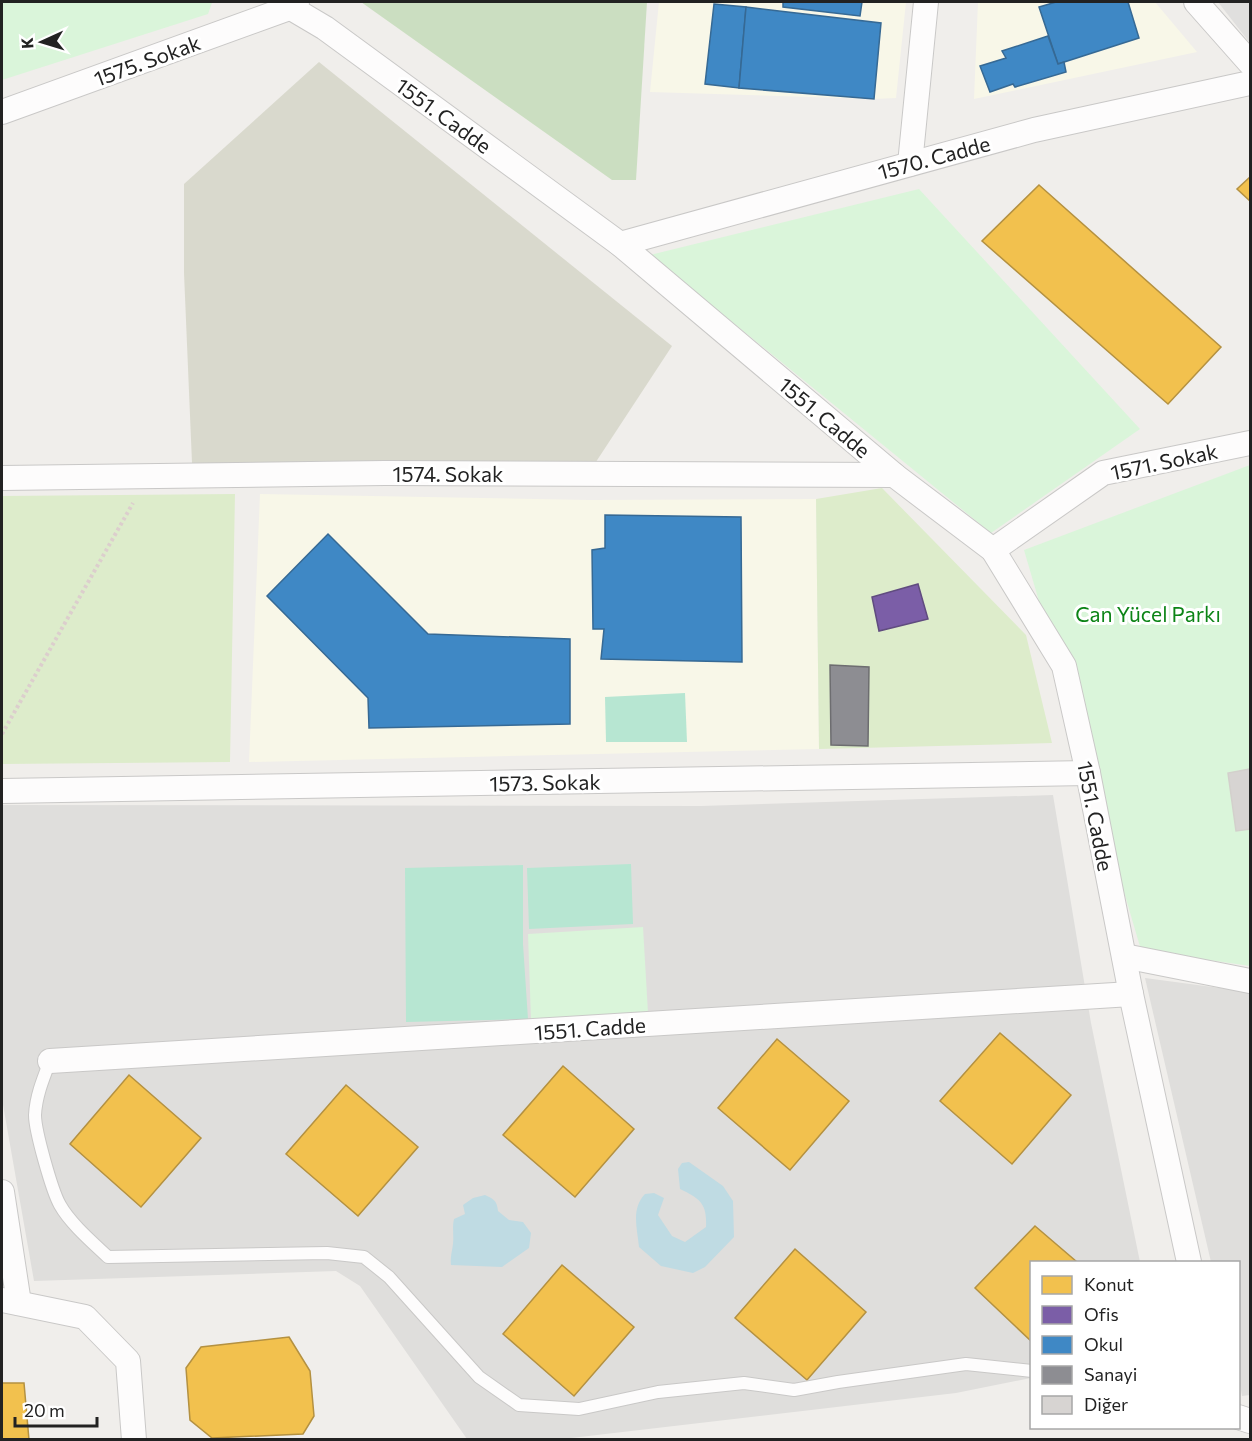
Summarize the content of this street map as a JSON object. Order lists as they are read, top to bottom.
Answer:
{
  "streets": {
    "street": [
      "1575. Sokak",
      "1551. Cadde",
      "1570. Cadde",
      "1571. Sokak",
      "1574. Sokak",
      "1573. Sokak"
    ]
  },
  "crossings": [
    ["1575. Sokak", "1551. Cadde"],
    ["1551. Cadde", "1570. Cadde"],
    ["1551. Cadde", "1571. Sokak"],
    ["1551. Cadde", "1574. Sokak"],
    ["1551. Cadde", "1573. Sokak"]
  ],
  "parks": ["Can Yücel Parkı"],
  "legend": [
    "Konut",
    "Ofis",
    "Okul",
    "Sanayi",
    "Diğer"
  ],
  "scale_bar": "20 m",
  "north": "left"
}
